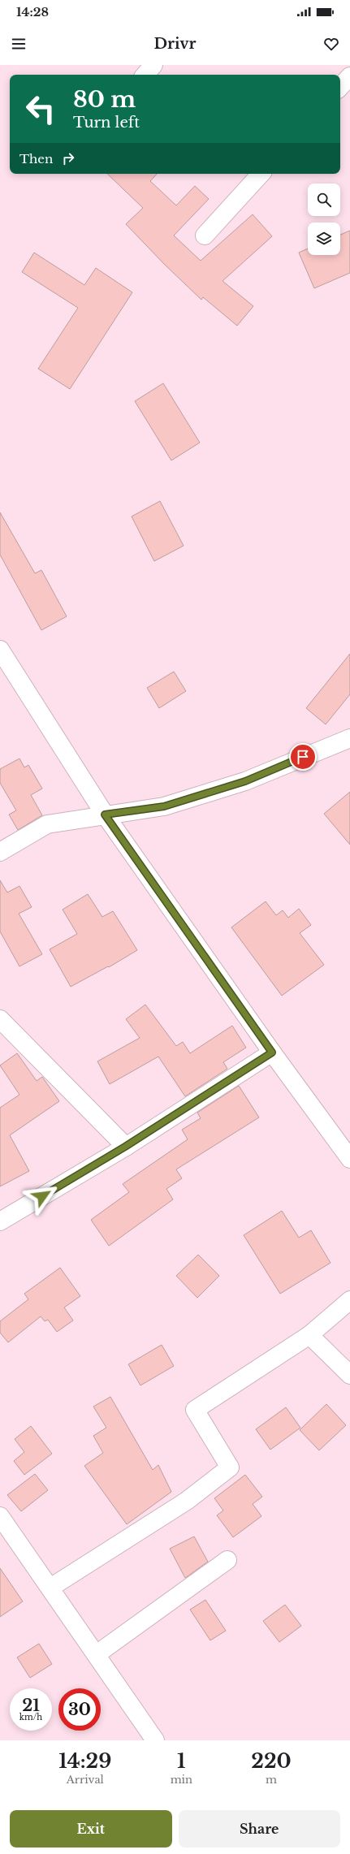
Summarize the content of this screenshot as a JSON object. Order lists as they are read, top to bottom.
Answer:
{
  "page": {
    "status": "14:28",
    "header": "Drivr",
    "turn": ["80 m", "Turn left"],
    "then": "Then",
    "speed": "21 km/h",
    "limit": "30",
    "eta": [
      "14:29",
      "Arrival",
      "1",
      "min",
      "220",
      "m"
    ],
    "buttons": ["Exit", "Share"]
  }
}
